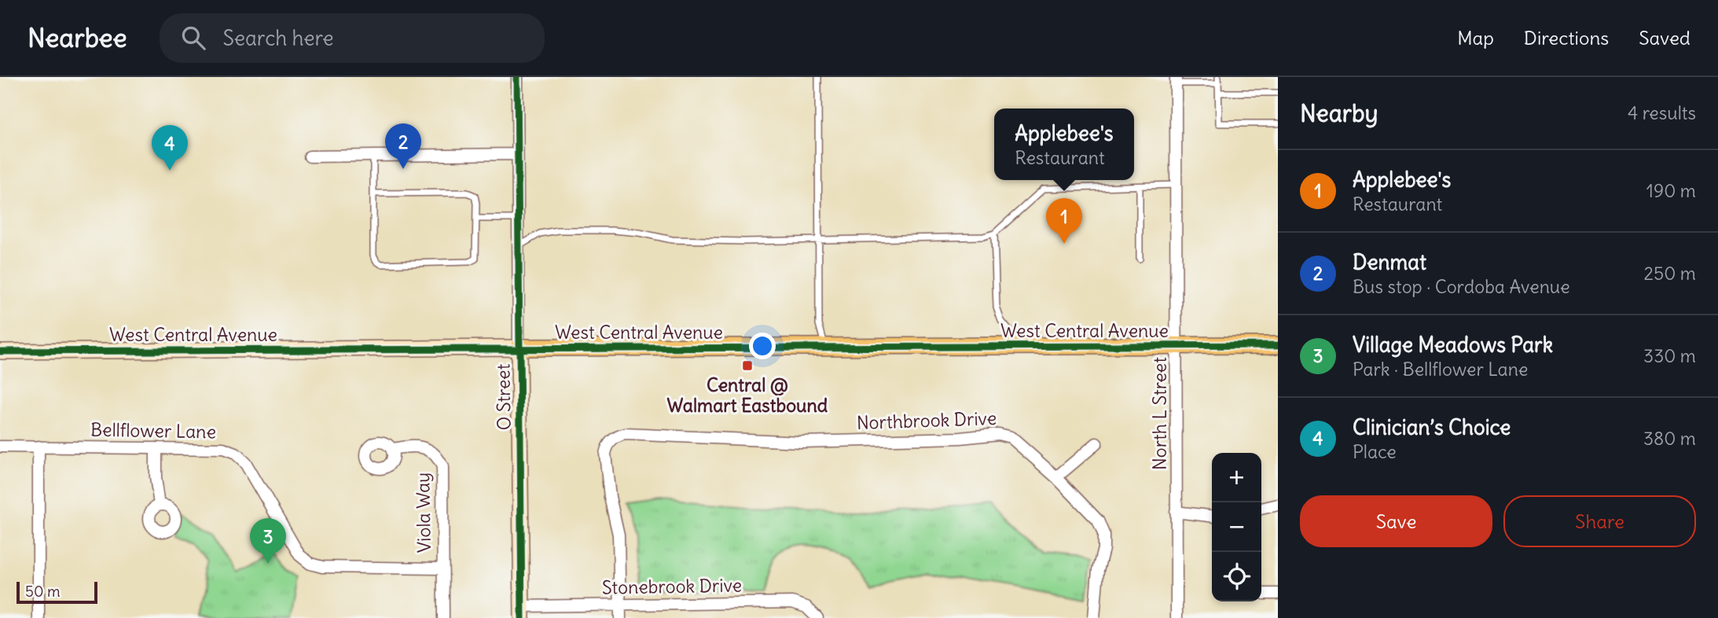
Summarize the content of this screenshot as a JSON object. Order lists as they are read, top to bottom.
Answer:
{
  "streets": {
    "main road": ["West Central Avenue", "O Street"],
    "street": [
      "North L Street",
      "Northbrook Drive",
      "Bellflower Lane",
      "Viola Way",
      "Stonebrook Drive"
    ]
  },
  "crossings": [
    ["West Central Avenue", "O Street"],
    ["West Central Avenue", "North L Street"],
    ["O Street", "Stonebrook Drive"],
    ["Northbrook Drive", "Stonebrook Drive"],
    ["Bellflower Lane", "Viola Way"]
  ],
  "places": {
    "transit": ["Central @ Walmart Eastbound"]
  },
  "scale_bar": "50 m",
  "page": {
    "header": "Nearbee",
    "search": "Search here",
    "nav": ["Map", "Directions", "Saved"],
    "heading": ["Nearby", "4 results"],
    "popup": ["Applebee's", "Restaurant"],
    "pins": [
      "2",
      "4",
      "1",
      "3"
    ],
    "list": [
      {
        "mark": "1",
        "name": "Applebee's",
        "note": "Restaurant",
        "value": "190 m"
      },
      {
        "mark": "2",
        "name": "Denmat",
        "note": "Bus stop · Cordoba Avenue",
        "value": "250 m"
      },
      {
        "mark": "3",
        "name": "Village Meadows Park",
        "note": "Park · Bellflower Lane",
        "value": "330 m"
      },
      {
        "mark": "4",
        "name": "Clinician’s Choice",
        "note": "Place",
        "value": "380 m"
      }
    ],
    "map_buttons": ["+", "−"],
    "buttons": ["Save", "Share"],
    "scale": "50 m"
  }
}
